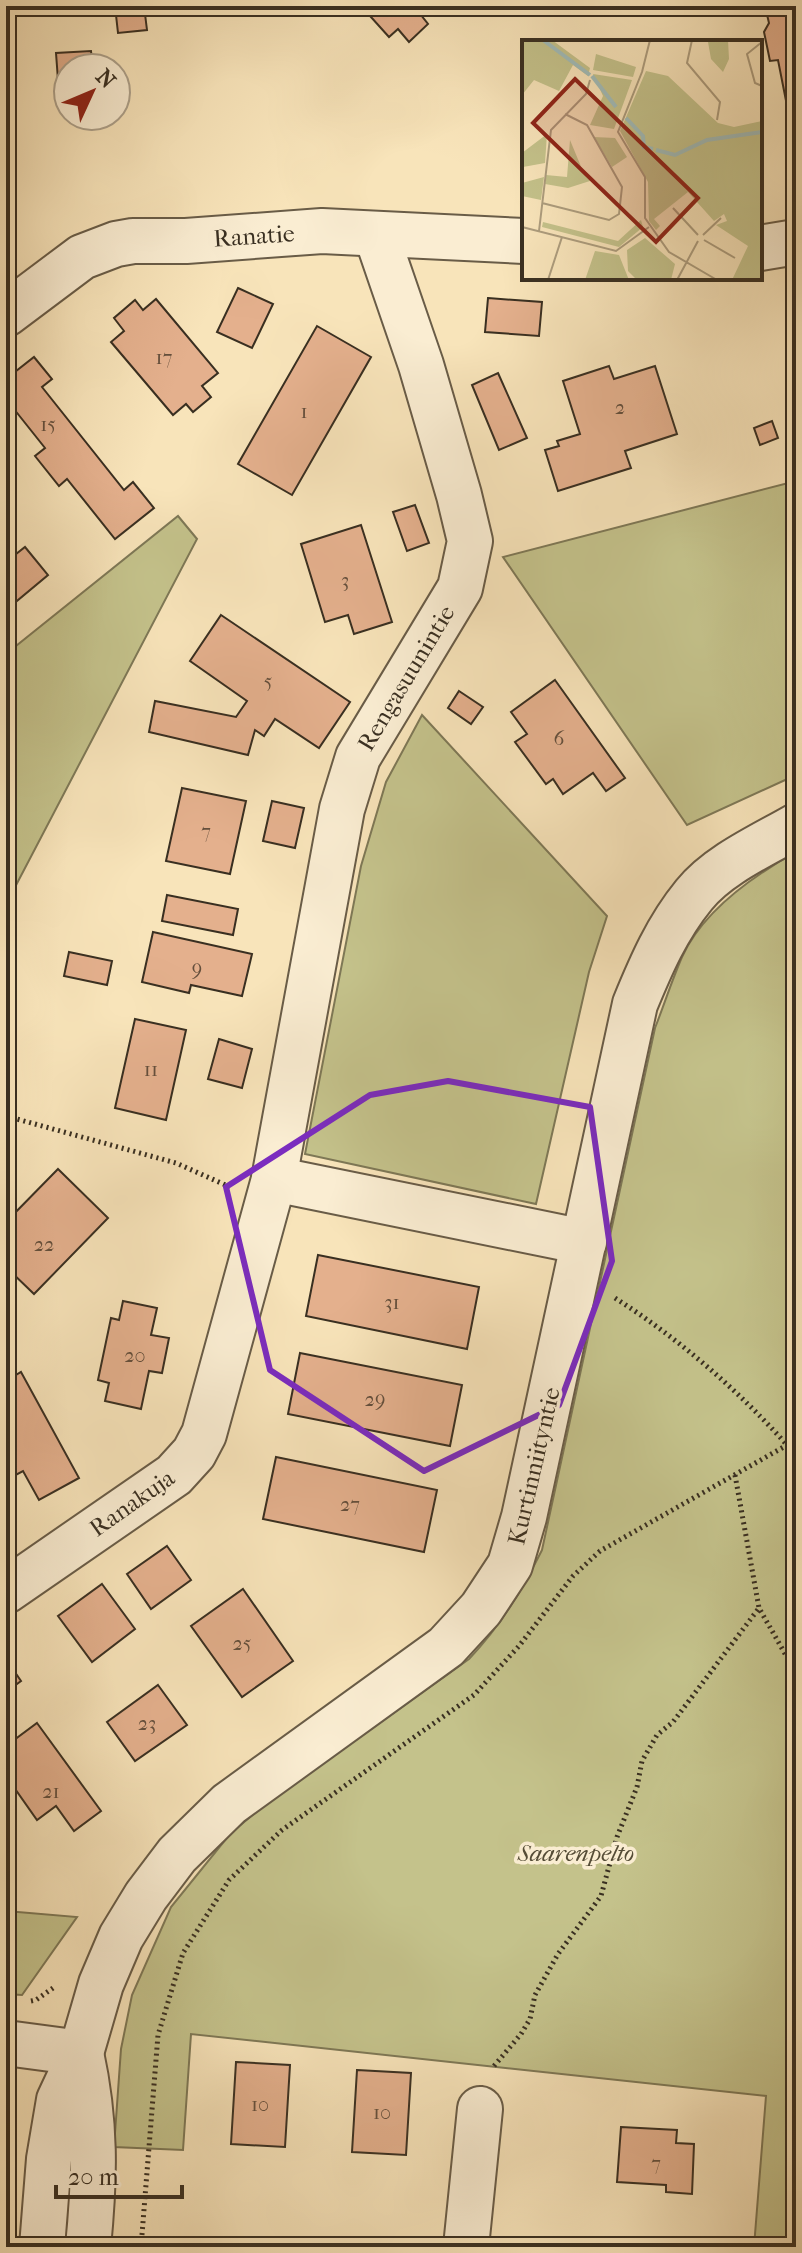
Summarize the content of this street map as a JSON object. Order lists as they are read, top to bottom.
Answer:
{
  "streets": {
    "street": [
      "Ranatie",
      "Rengasuunintie",
      "Kurtinniityntie",
      "Ranakuja"
    ]
  },
  "crossings": [
    ["Ranatie", "Rengasuunintie"],
    ["Rengasuunintie", "Ranakuja"]
  ],
  "parks": ["Saarenpelto"],
  "house_numbers": [
    "17",
    "2",
    "1",
    "15",
    "3",
    "5",
    "6",
    "7",
    "9",
    "11",
    "22",
    "31",
    "20",
    "29",
    "27",
    "25",
    "23",
    "21",
    "10",
    "10",
    "7"
  ],
  "scale_bar": "20 m",
  "north": "top right"
}
